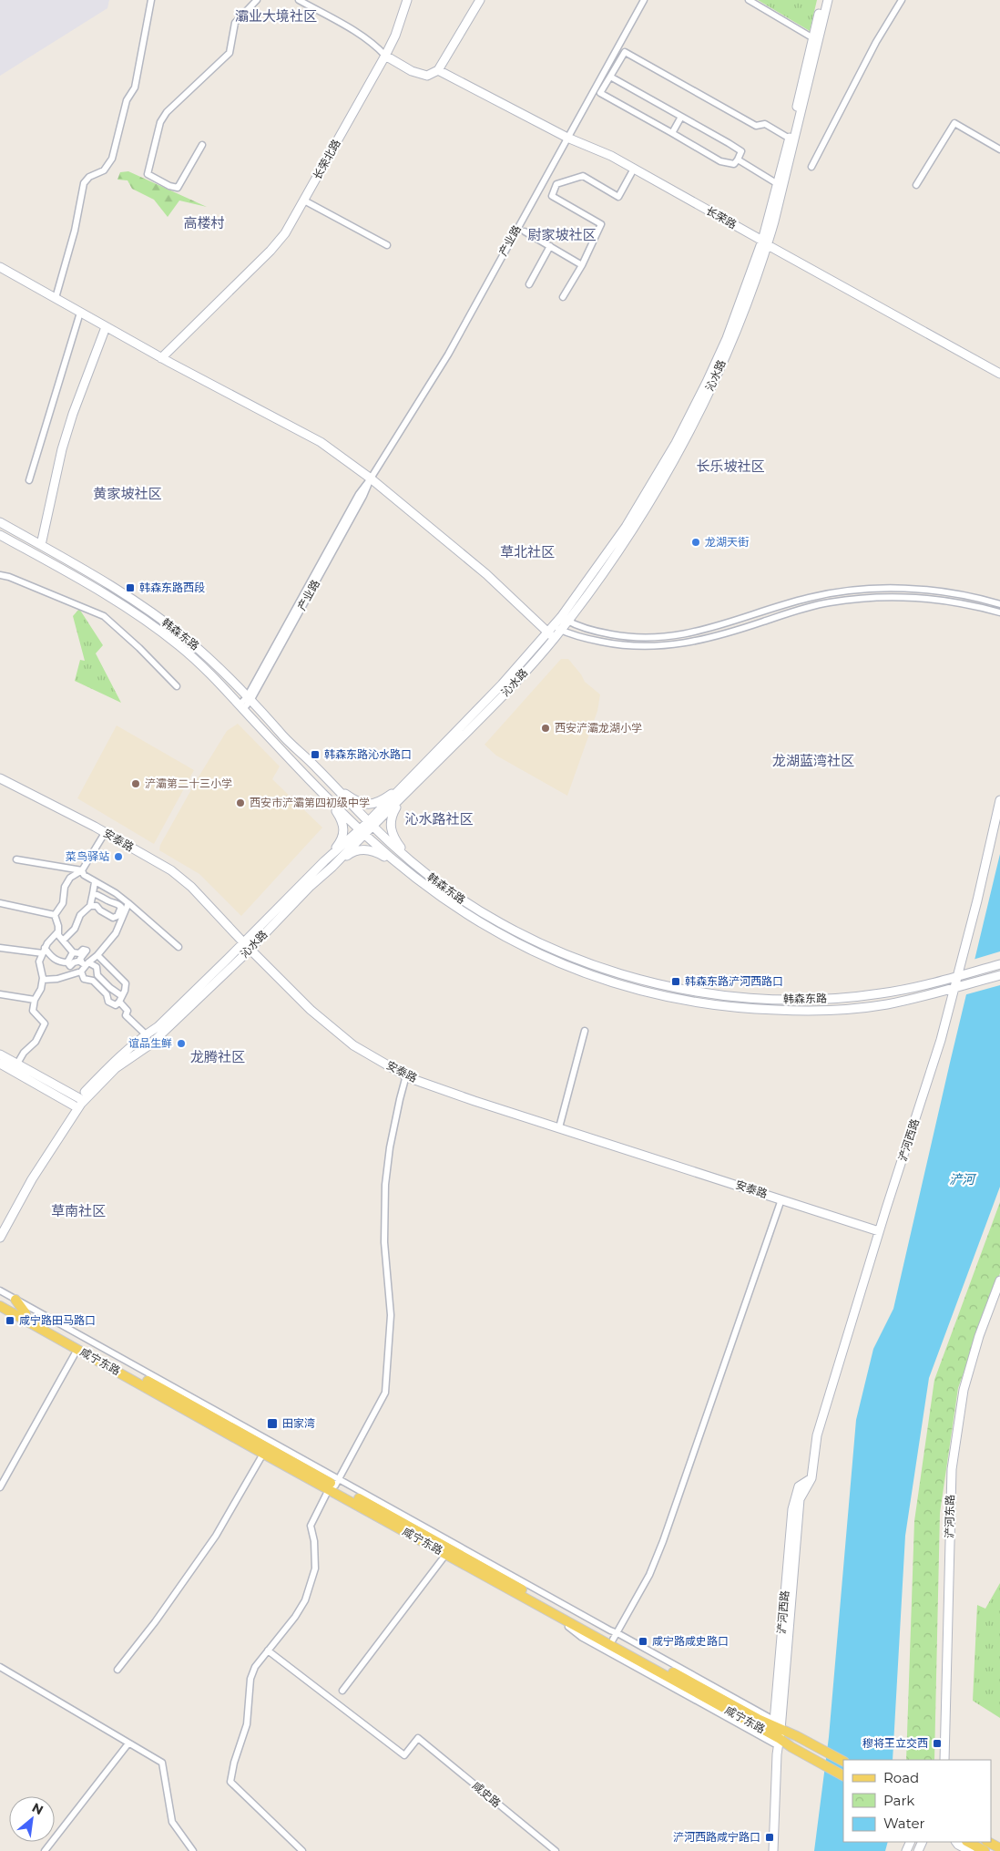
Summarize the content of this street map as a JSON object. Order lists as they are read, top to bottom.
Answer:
{
  "streets": {
    "main road": [
      "长荣北路",
      "长荣路",
      "沁水路",
      "韩森东路",
      "安泰路",
      "浐河西路",
      "咸宁东路",
      "浐河东路"
    ],
    "street": ["产业路", "咸史路"]
  },
  "crossings": [
    ["长荣路", "产业路"],
    ["长荣路", "沁水路"],
    ["产业路", "韩森东路"],
    ["沁水路", "韩森东路"],
    ["沁水路", "安泰路"],
    ["韩森东路", "浐河西路"],
    ["安泰路", "浐河西路"],
    ["浐河西路", "咸宁东路"]
  ],
  "districts": [
    "灞业大境社区",
    "高楼村",
    "尉家坡社区",
    "长乐坡社区",
    "黄家坡社区",
    "草北社区",
    "龙湖蓝湾社区",
    "沁水路社区",
    "龙腾社区",
    "草南社区"
  ],
  "water": ["浐河"],
  "places": {
    "other": [
      "龙湖天街",
      "西安浐灞龙湖小学",
      "浐灞第二十三小学",
      "西安市浐灞第四初级中学",
      "菜鸟驿站",
      "谊品生鲜"
    ],
    "transit": [
      "韩森东路西段",
      "韩森东路沁水路口",
      "韩森东路浐河西路口",
      "咸宁路田马路口",
      "田家湾",
      "咸宁路咸史路口",
      "穆将王立交西",
      "浐河西路咸宁路口"
    ]
  },
  "legend": ["Road", "Park", "Water"],
  "north": "top right"
}
